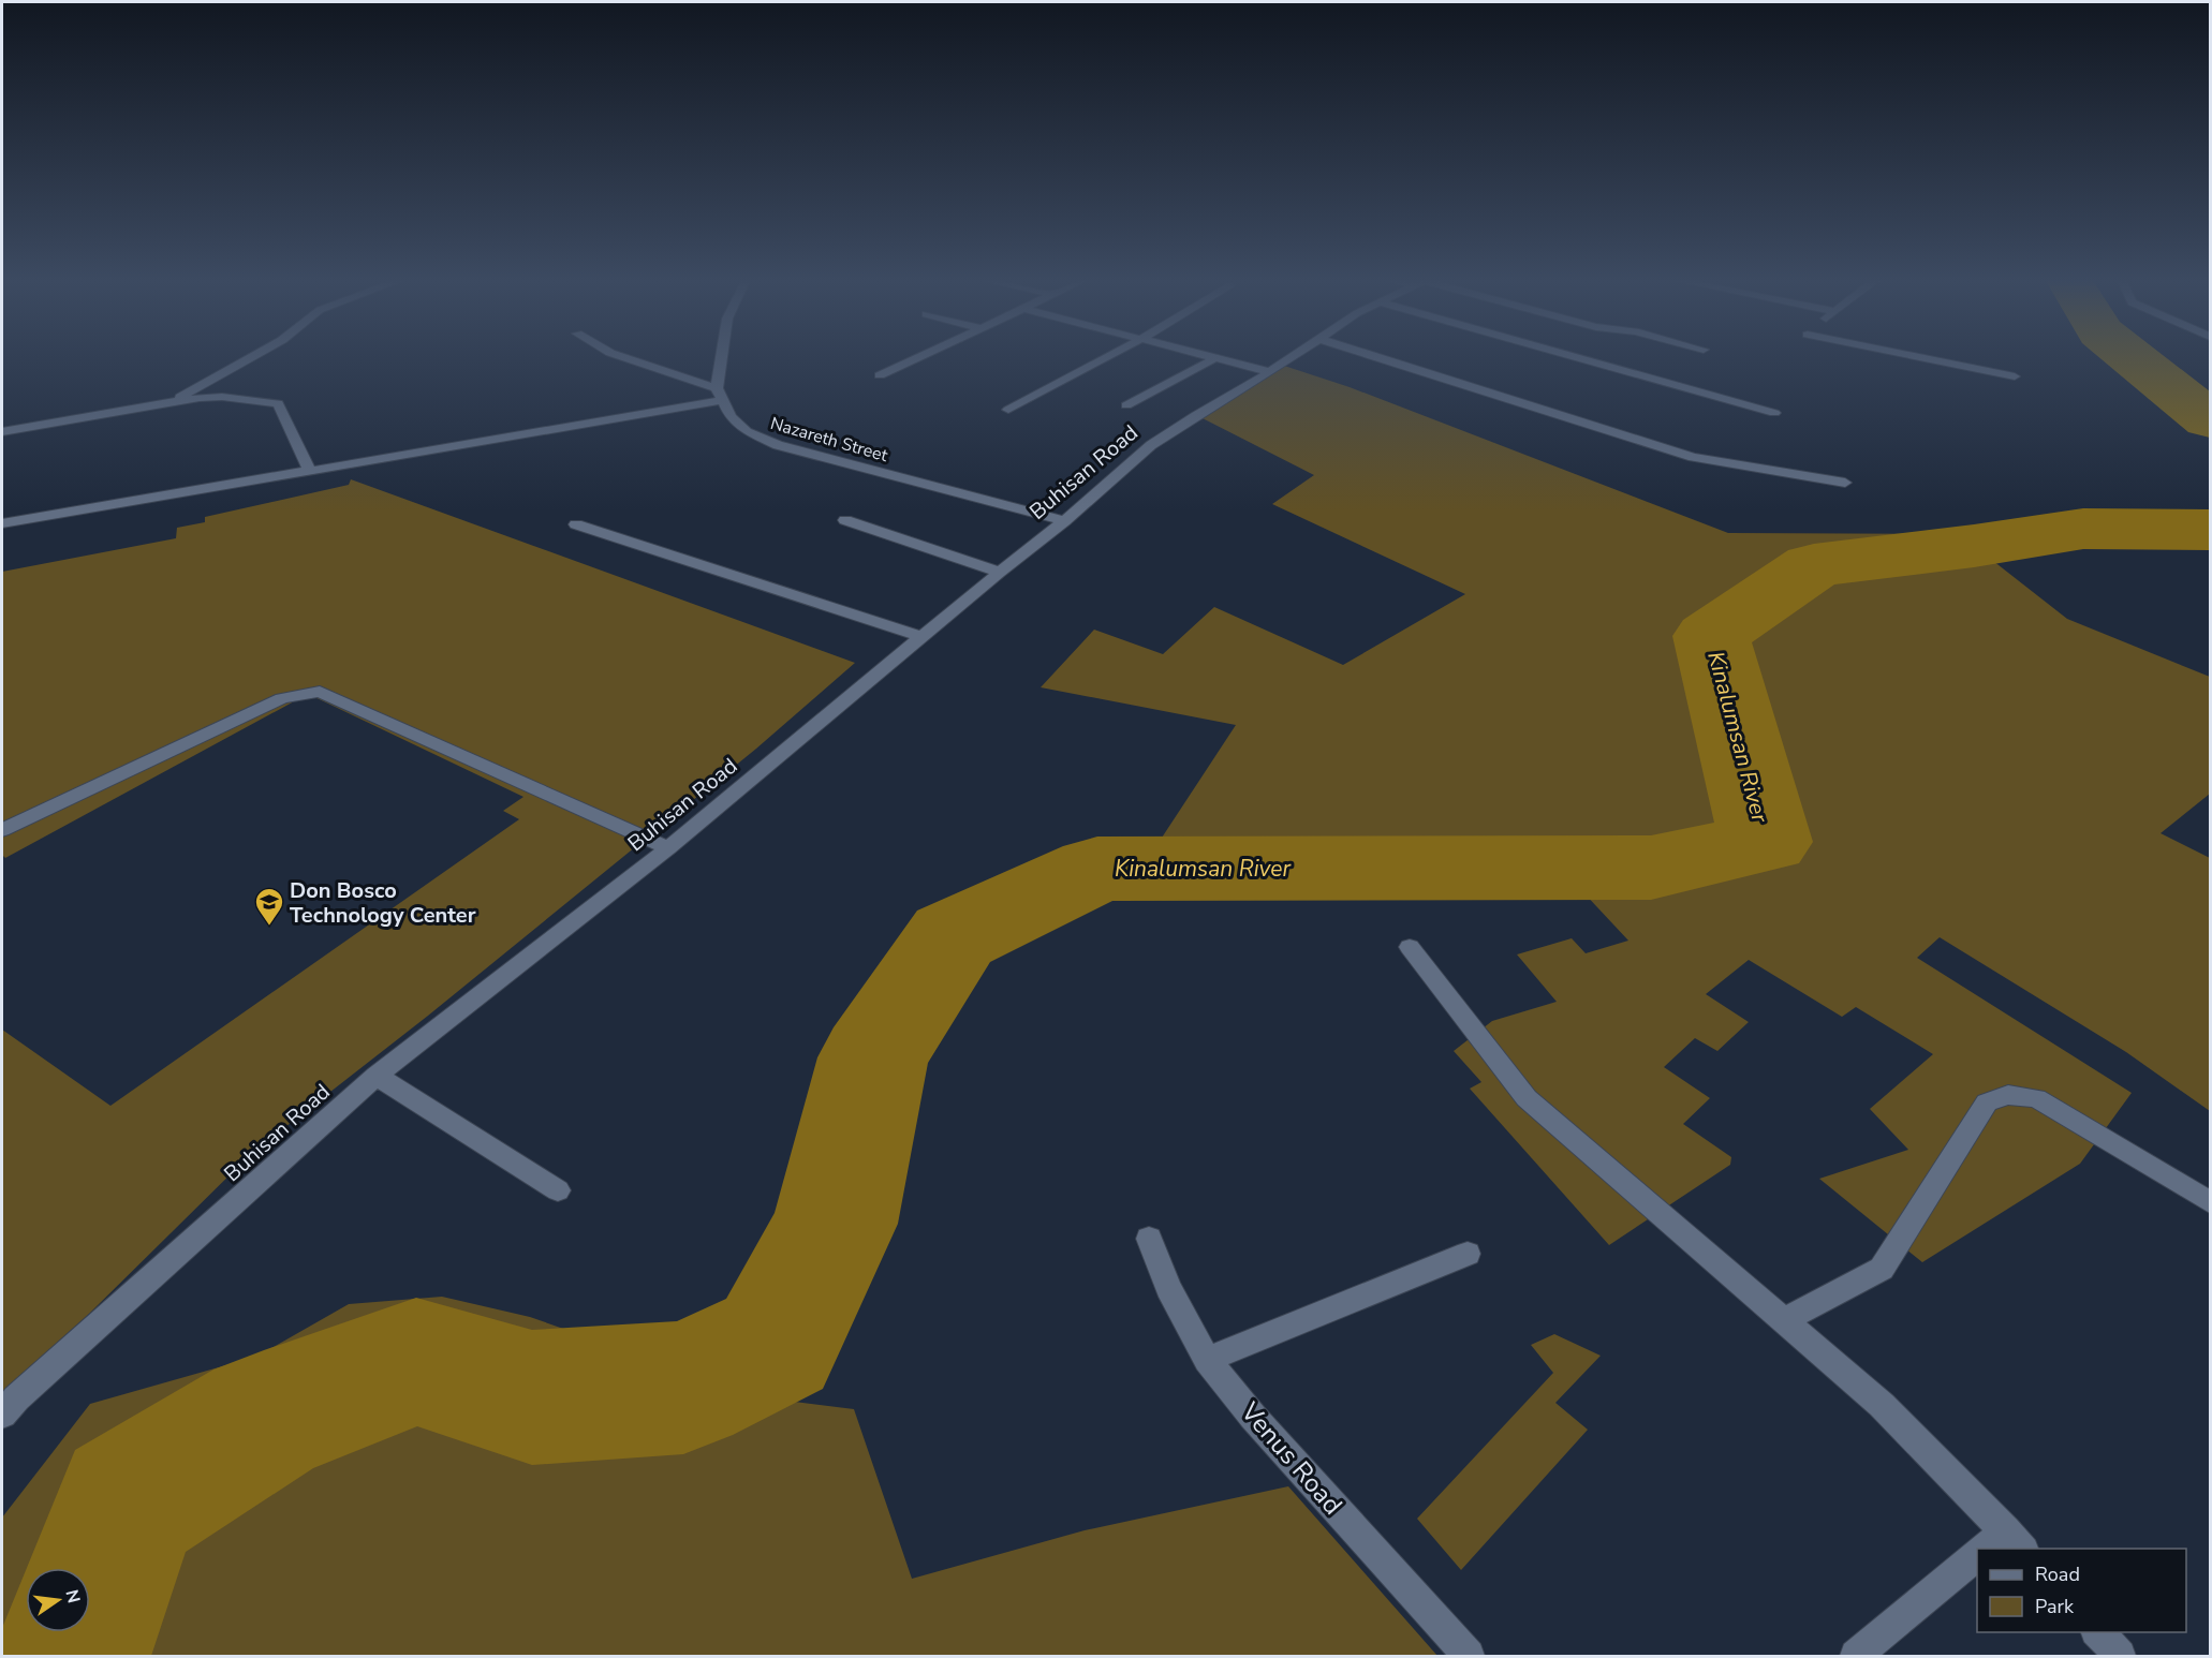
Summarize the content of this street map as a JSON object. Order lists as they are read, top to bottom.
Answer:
{
  "streets": {
    "street": ["Nazareth Street", "Buhisan Road", "Venus Road"]
  },
  "crossings": [
    ["Nazareth Street", "Buhisan Road"]
  ],
  "water": ["Kinalumsan River"],
  "places": {
    "school or university": ["Don Bosco Technology Center"]
  },
  "legend": ["Road", "Park"],
  "north": "right"
}
